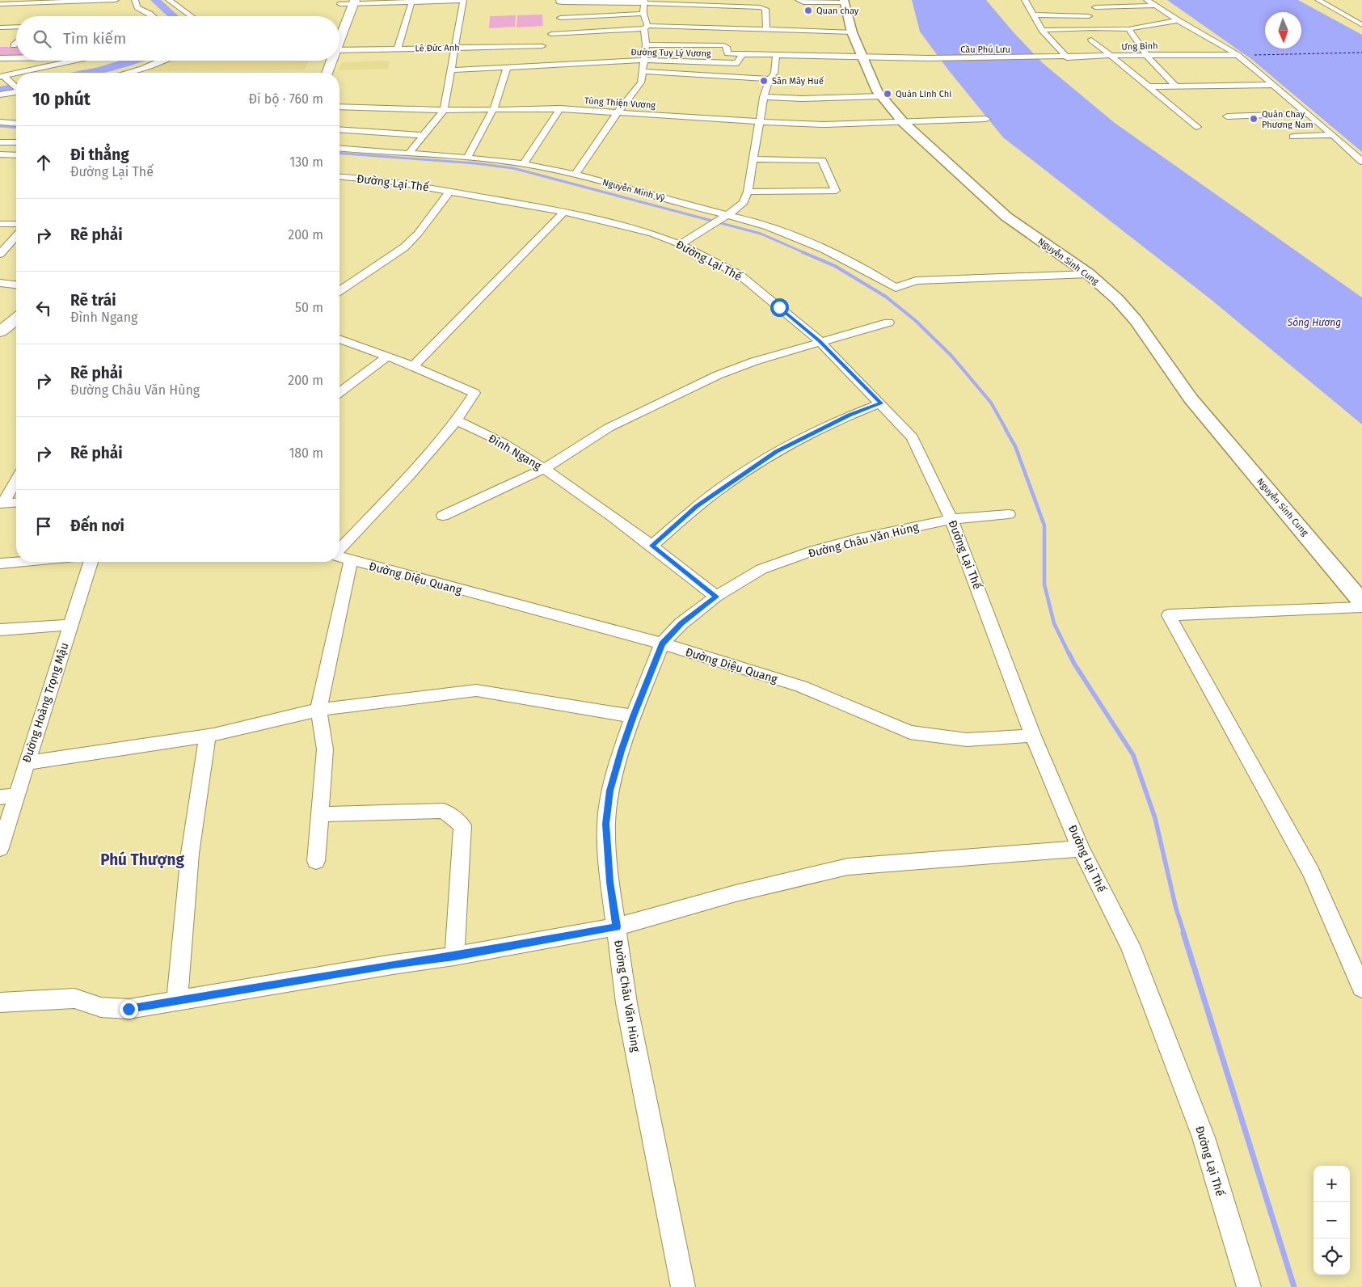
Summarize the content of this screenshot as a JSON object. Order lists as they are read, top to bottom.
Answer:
{
  "streets": {
    "main road": ["Nguyễn Sinh Cung"],
    "street": [
      "Ưng Bình",
      "Lê Đức Anh",
      "Cầu Phú Lưu",
      "Đường Tuy Lý Vương",
      "Tùng Thiện Vương",
      "Đường Lại Thế",
      "Nguyễn Minh Vỹ",
      "Đình Ngang",
      "Đường Châu Văn Hùng",
      "Đường Diệu Quang",
      "Đường Hoàng Trọng Mậu"
    ]
  },
  "crossings": [
    ["Ưng Bình", "Cầu Phú Lưu"],
    ["Cầu Phú Lưu", "Đường Tuy Lý Vương"],
    ["Cầu Phú Lưu", "Nguyễn Sinh Cung"],
    ["Đường Tuy Lý Vương", "Nguyễn Sinh Cung"],
    ["Tùng Thiện Vương", "Nguyễn Sinh Cung"],
    ["Đường Lại Thế", "Đường Châu Văn Hùng"],
    ["Đường Lại Thế", "Đường Diệu Quang"],
    ["Đình Ngang", "Đường Châu Văn Hùng"],
    ["Đường Châu Văn Hùng", "Đường Diệu Quang"]
  ],
  "districts": ["Phú Thượng"],
  "water": ["Sông Hương"],
  "places": [
    "Quan chay",
    "Sân Mây Huế",
    "Quán Linh Chi",
    "Quán Chay Phương Nam"
  ],
  "north": "bottom",
  "page": {
    "search": "Tìm kiếm",
    "heading": ["10 phút", "Đi bộ · 760 m"],
    "list": [
      ["Đi thẳng", "Đường Lại Thế", "130 m"],
      ["Rẽ phải", "200 m"],
      ["Rẽ trái", "Đình Ngang", "50 m"],
      ["Rẽ phải", "Đường Châu Văn Hùng", "200 m"],
      ["Rẽ phải", "180 m"],
      "Đến nơi"
    ],
    "map_buttons": ["+", "−"]
  }
}
